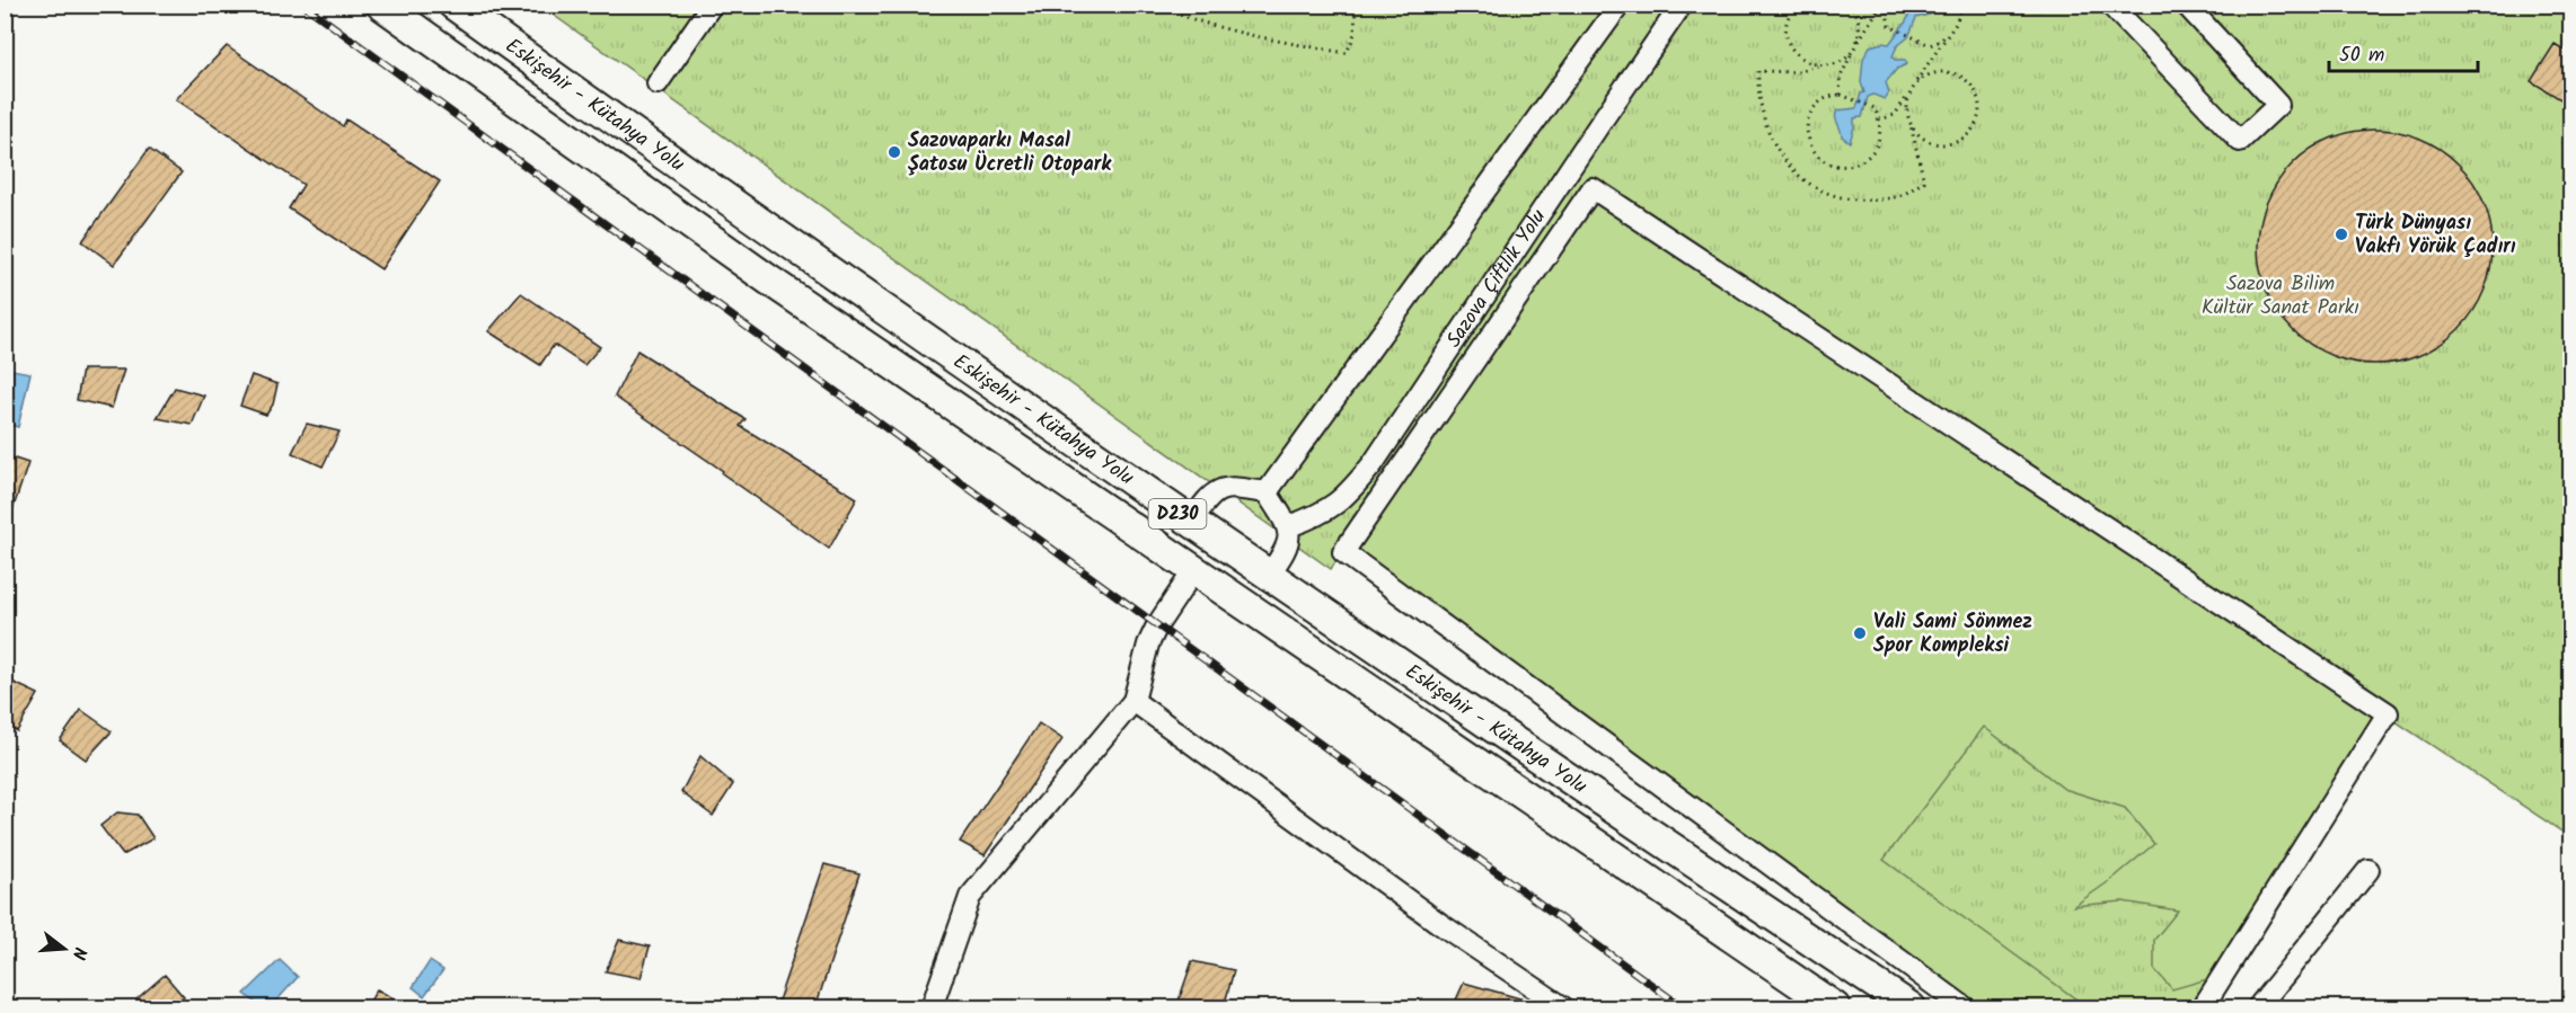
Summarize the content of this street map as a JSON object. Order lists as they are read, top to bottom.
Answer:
{
  "streets": {
    "highway": ["Eskişehir - Kütahya Yolu", "D230"],
    "street": ["Sazova Çiftlik Yolu"]
  },
  "parks": ["Sazova Bilim Kültür Sanat Parkı"],
  "places": ["Sazovaparkı Masal Şatosu Ücretli Otopark", "Türk Dünyası Vakfı Yörük Çadırı", "Vali Sami Sönmez Spor Kompleksi"],
  "scale_bar": "50 m",
  "north": "right"
}
